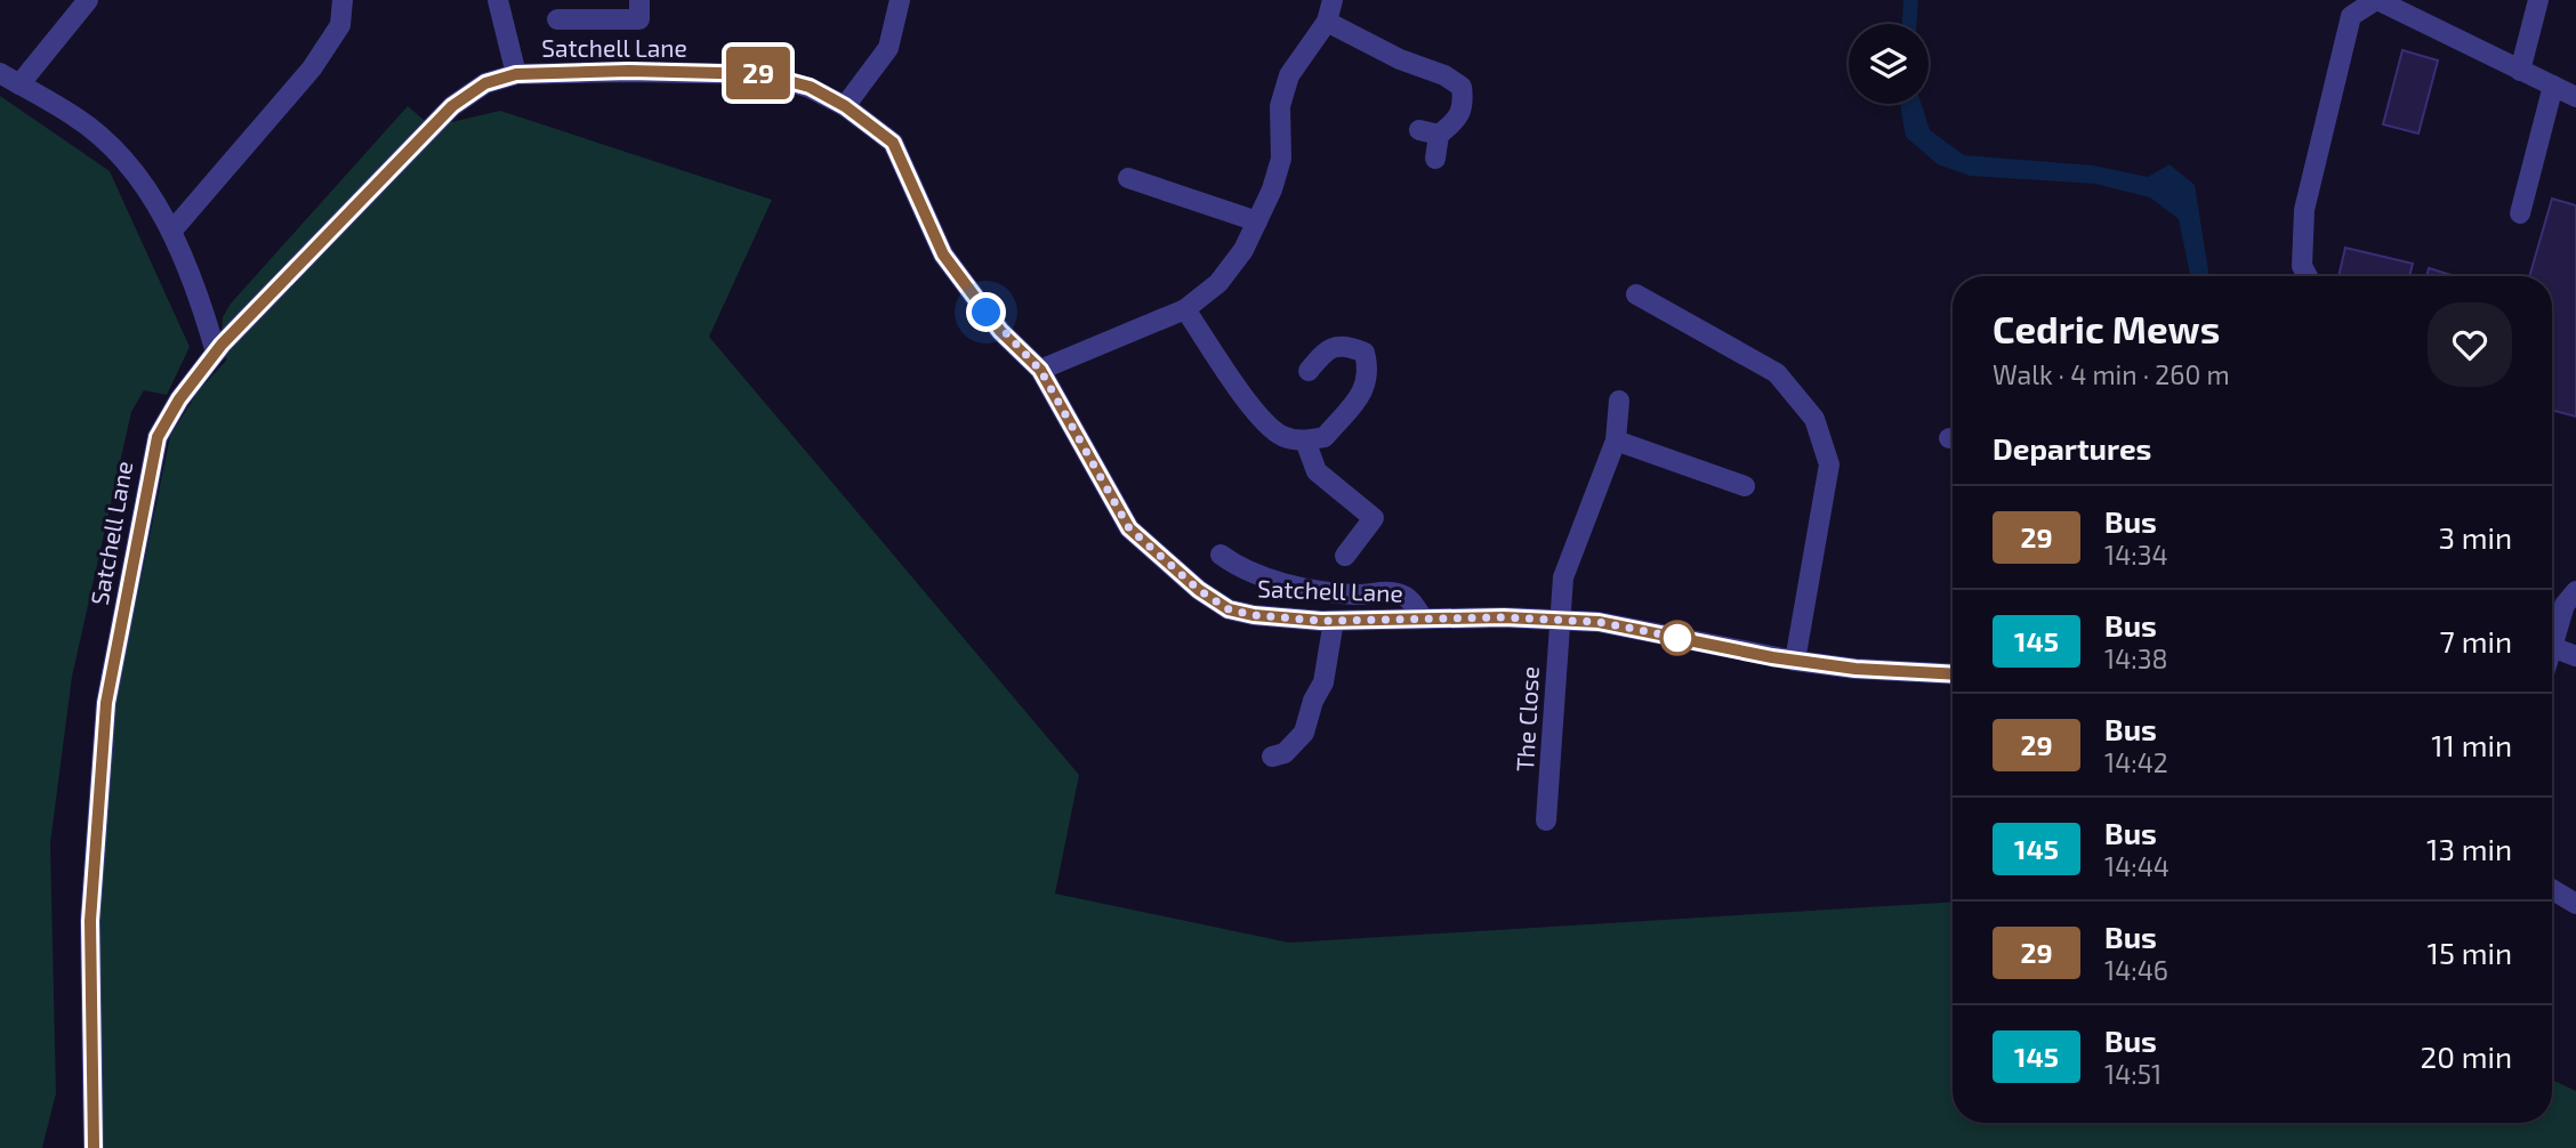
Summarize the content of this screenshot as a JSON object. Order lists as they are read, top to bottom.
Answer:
{
  "streets": {
    "street": ["Satchell Lane", "The Close"]
  },
  "crossings": [
    ["Satchell Lane", "The Close"]
  ],
  "lines": ["bus line 29"],
  "page": {
    "on_map": "29",
    "heading": [
      ["Cedric Mews", "Walk · 4 min · 260 m"],
      "Departures"
    ],
    "list": [
      {
        "mark": "29",
        "name": "Bus",
        "note": "14:34",
        "value": "3 min"
      },
      {
        "mark": "145",
        "name": "Bus",
        "note": "14:38",
        "value": "7 min"
      },
      {
        "mark": "29",
        "name": "Bus",
        "note": "14:42",
        "value": "11 min"
      },
      {
        "mark": "145",
        "name": "Bus",
        "note": "14:44",
        "value": "13 min"
      },
      {
        "mark": "29",
        "name": "Bus",
        "note": "14:46",
        "value": "15 min"
      },
      {
        "mark": "145",
        "name": "Bus",
        "note": "14:51",
        "value": "20 min"
      }
    ]
  }
}
